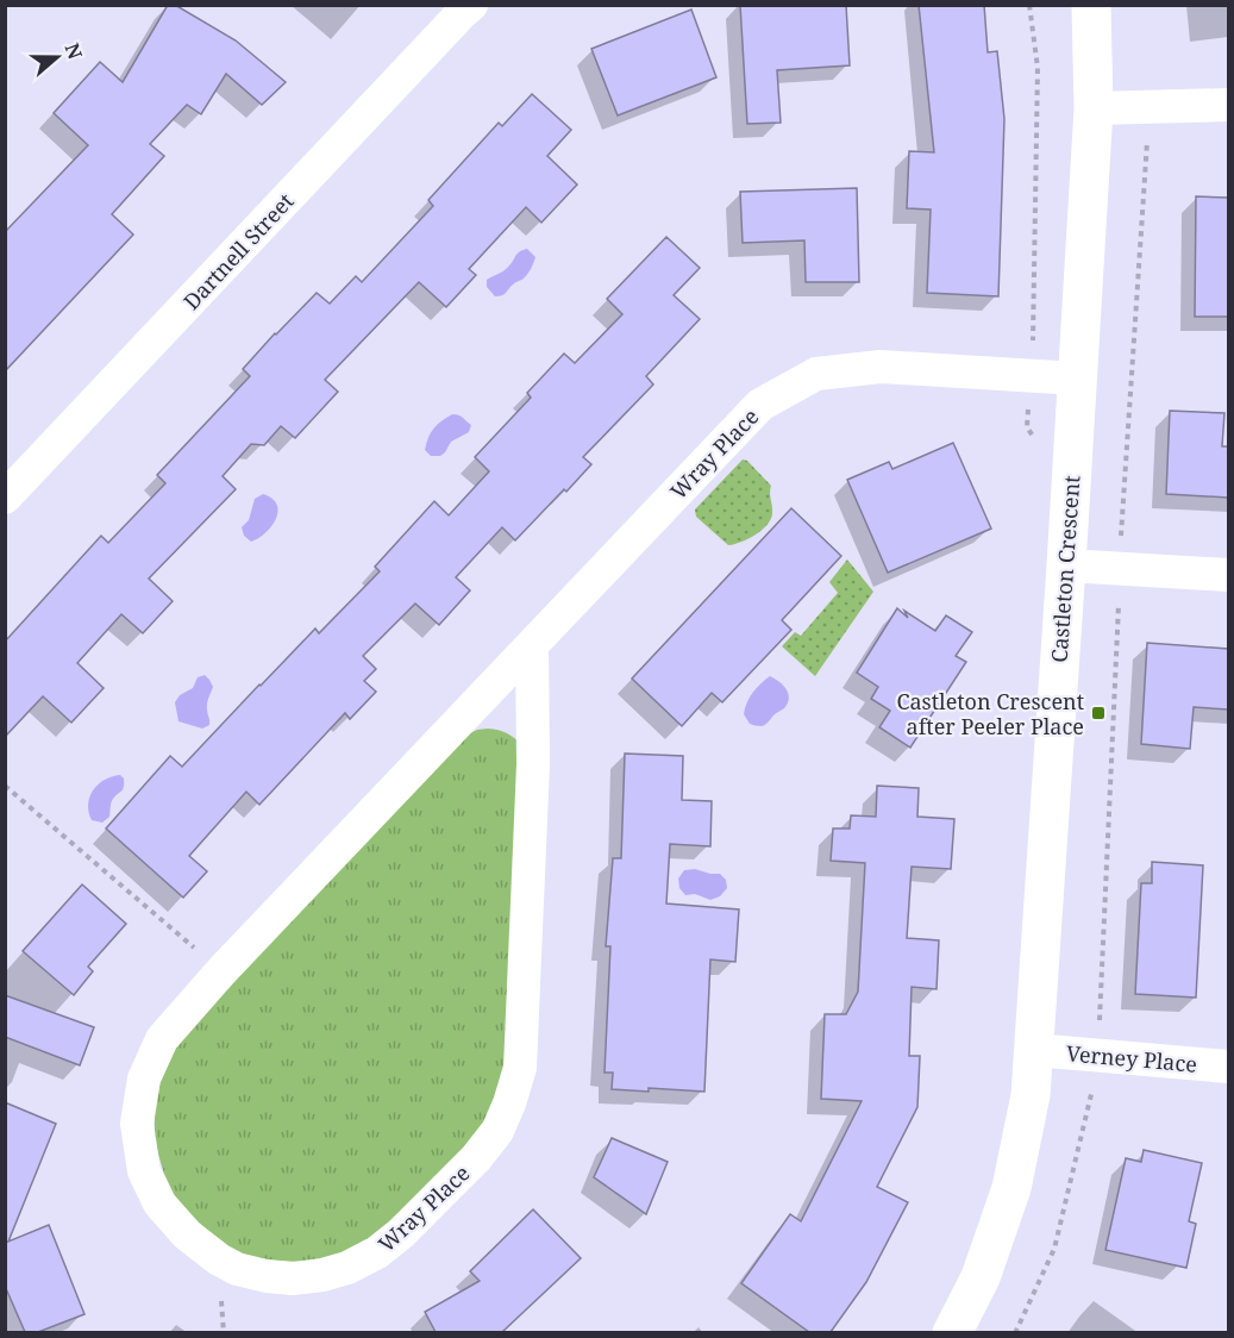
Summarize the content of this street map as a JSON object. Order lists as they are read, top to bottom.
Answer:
{
  "streets": {
    "street": [
      "Dartnell Street",
      "Wray Place",
      "Castleton Crescent",
      "Verney Place"
    ]
  },
  "crossings": [
    ["Wray Place", "Castleton Crescent"],
    ["Castleton Crescent", "Verney Place"]
  ],
  "places": {
    "transit": ["Castleton Crescent after Peeler Place"]
  },
  "north": "right"
}
